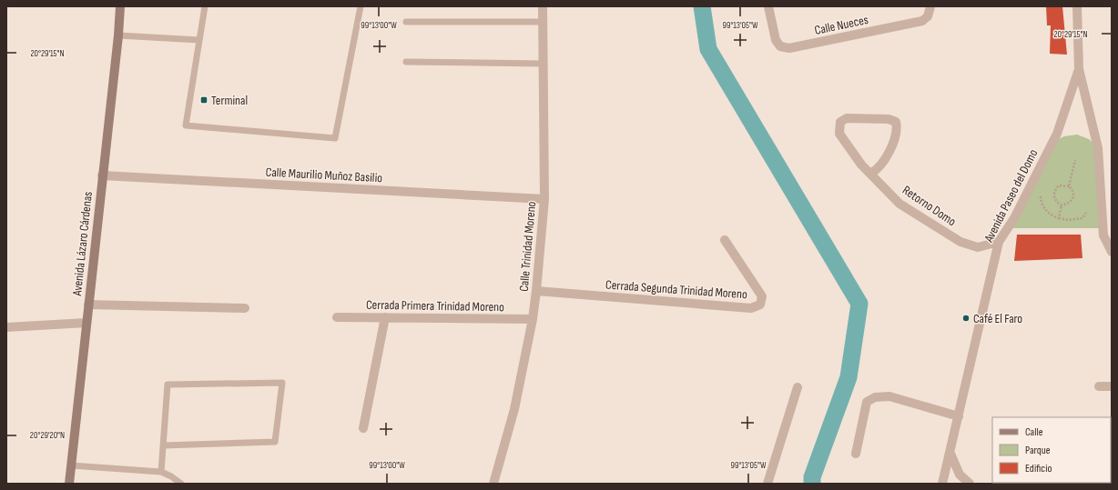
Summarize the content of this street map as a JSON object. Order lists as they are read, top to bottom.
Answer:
{
  "streets": {
    "main road": ["Avenida Lázaro Cárdenas"],
    "street": [
      "Calle Nueces",
      "Calle Maurilio Muñoz Basilio",
      "Avenida Paseo del Domo",
      "Retorno Domo",
      "Calle Trinidad Moreno",
      "Cerrada Segunda Trinidad Moreno",
      "Cerrada Primera Trinidad Moreno"
    ]
  },
  "crossings": [
    ["Calle Maurilio Muñoz Basilio", "Avenida Lázaro Cárdenas"],
    ["Calle Maurilio Muñoz Basilio", "Calle Trinidad Moreno"],
    ["Avenida Paseo del Domo", "Retorno Domo"],
    ["Calle Trinidad Moreno", "Cerrada Segunda Trinidad Moreno"],
    ["Calle Trinidad Moreno", "Cerrada Primera Trinidad Moreno"]
  ],
  "places": {
    "transit": ["Terminal"],
    "other": ["Café El Faro"]
  },
  "legend": ["Calle", "Parque", "Edificio"],
  "coordinates": [
    "99°13'00\"W",
    "99°13'05\"W",
    "20°29'15\"N",
    "20°29'20\"N"
  ]
}
